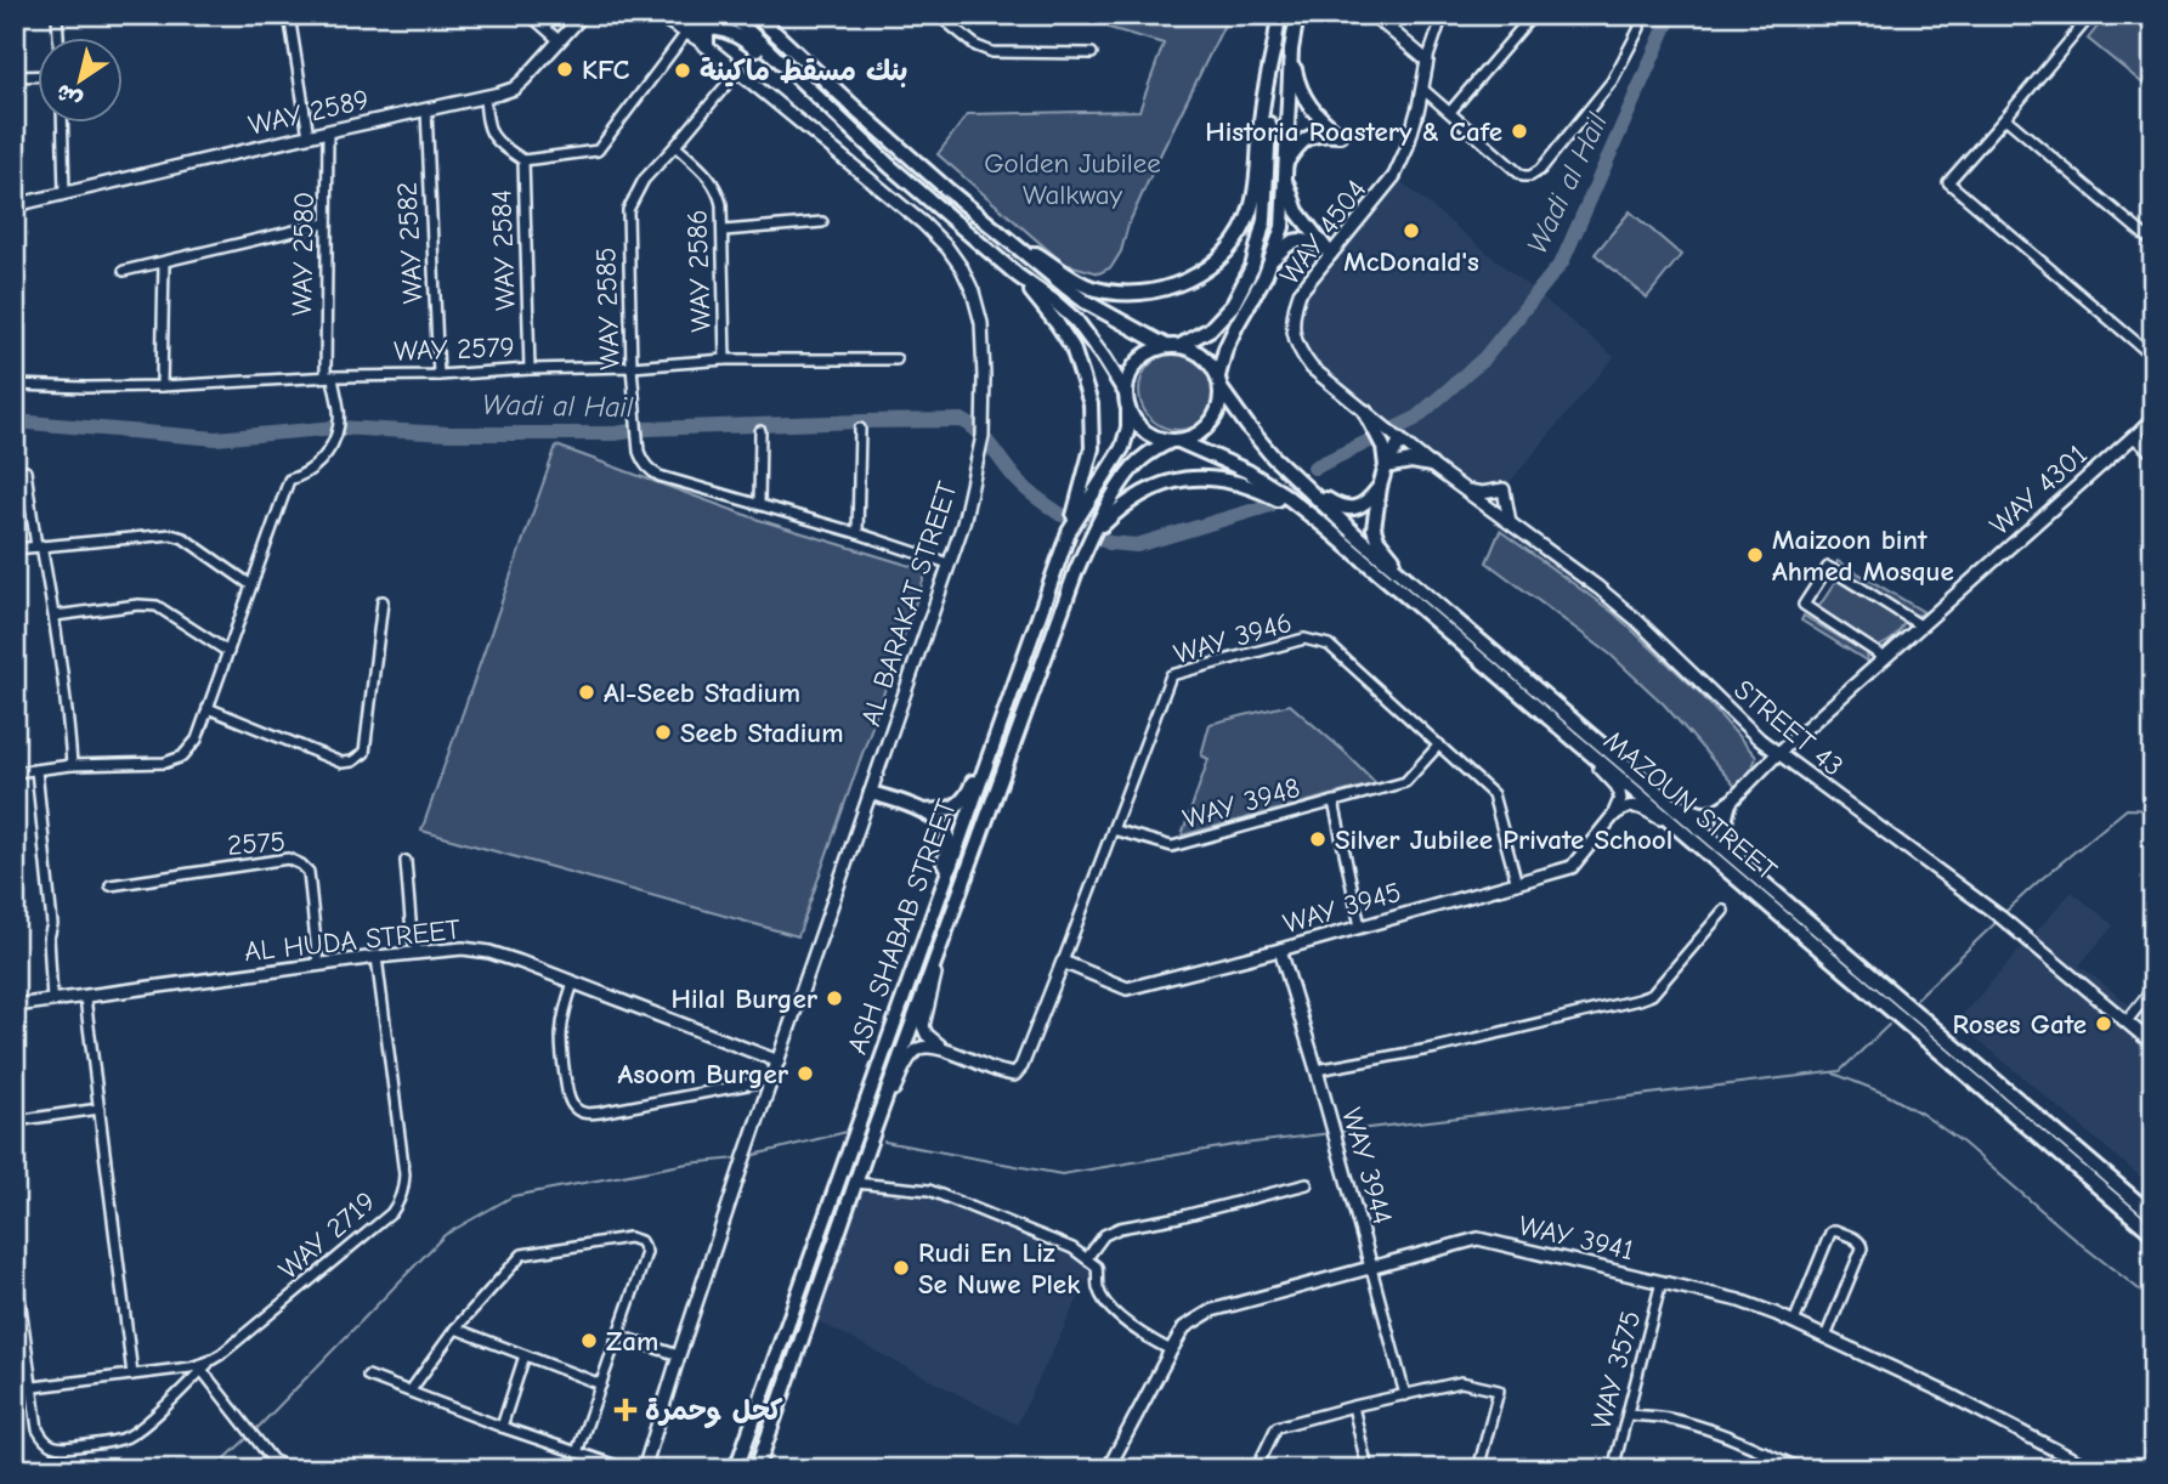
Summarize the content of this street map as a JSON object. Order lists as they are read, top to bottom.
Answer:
{
  "streets": {
    "main road": ["MAZOUN STREET", "ASH SHABAB STREET"],
    "street": [
      "WAY 2589",
      "WAY 4504",
      "WAY 2582",
      "WAY 2584",
      "WAY 2580",
      "WAY 2586",
      "WAY 2585",
      "WAY 2579",
      "WAY 4301",
      "AL BARAKAT STREET",
      "WAY 3946",
      "STREET 43",
      "WAY 3948",
      "2575",
      "WAY 3945",
      "AL HUDA STREET",
      "WAY 3944",
      "WAY 2719",
      "WAY 3941",
      "WAY 3575"
    ]
  },
  "crossings": [
    ["WAY 2589", "WAY 2582"],
    ["WAY 2589", "WAY 2584"],
    ["WAY 2589", "WAY 2580"],
    ["WAY 4504", "STREET 43"],
    ["WAY 2582", "WAY 2579"],
    ["WAY 2584", "WAY 2579"],
    ["WAY 2580", "WAY 2579"],
    ["WAY 2586", "WAY 2585"],
    ["WAY 2586", "WAY 2579"],
    ["WAY 2585", "WAY 2579"],
    ["WAY 2585", "AL BARAKAT STREET"],
    ["WAY 4301", "STREET 43"],
    ["AL BARAKAT STREET", "AL HUDA STREET"],
    ["WAY 3946", "WAY 3948"],
    ["WAY 3946", "WAY 3945"],
    ["WAY 3946", "ASH SHABAB STREET"],
    ["WAY 3948", "WAY 3945"],
    ["MAZOUN STREET", "ASH SHABAB STREET"],
    ["2575", "AL HUDA STREET"],
    ["WAY 3945", "WAY 3944"],
    ["AL HUDA STREET", "WAY 2719"],
    ["WAY 3944", "WAY 3941"],
    ["WAY 3941", "WAY 3575"]
  ],
  "water": ["Wadi al Hail"],
  "parks": ["Golden Jubilee Walkway"],
  "places": {
    "other": [
      "KFC",
      "بنك مسقط ماكينة",
      "Historia Roastery & Cafe",
      "McDonald's",
      "Maizoon bint Ahmed Mosque",
      "Al-Seeb Stadium",
      "Seeb Stadium",
      "Silver Jubilee Private School",
      "Hilal Burger",
      "Roses Gate",
      "Asoom Burger",
      "Rudi En Liz Se Nuwe Plek",
      "Zam"
    ],
    "health": ["كحل وحمرة"]
  },
  "north": "bottom left"
}
